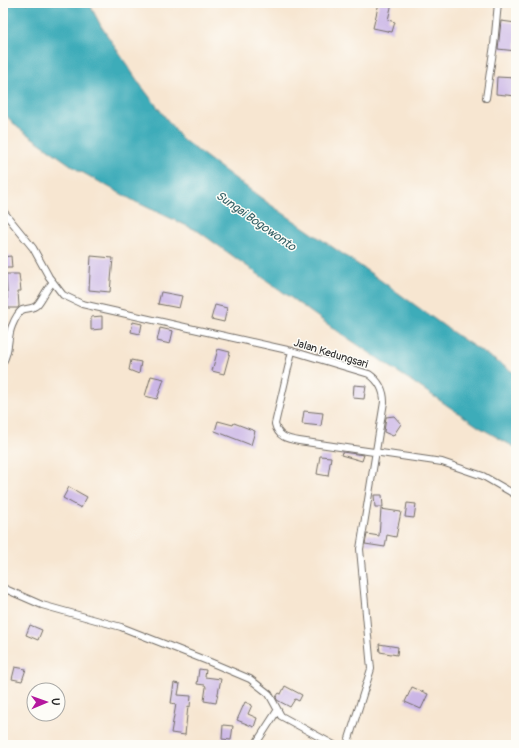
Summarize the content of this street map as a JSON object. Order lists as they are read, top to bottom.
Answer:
{
  "streets": {
    "street": ["Jalan Kedungsari"]
  },
  "water": ["Sungai Bogowonto"],
  "north": "right"
}
